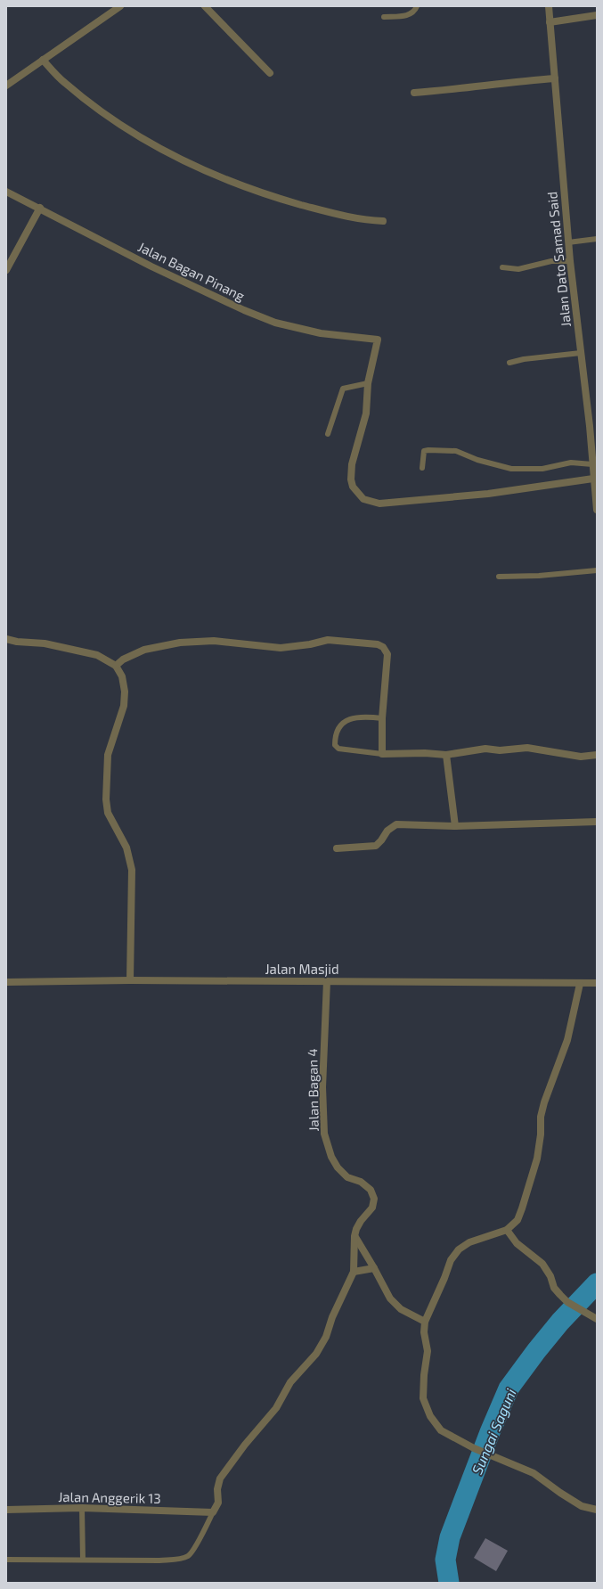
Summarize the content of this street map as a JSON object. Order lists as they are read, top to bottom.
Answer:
{
  "streets": {
    "street": [
      "Jalan Dato Samad Said",
      "Jalan Bagan Pinang",
      "Jalan Masjid",
      "Jalan Bagan 4",
      "Jalan Anggerik 13"
    ]
  },
  "crossings": [
    ["Jalan Masjid", "Jalan Bagan 4"]
  ],
  "water": ["Sungai Saguni"]
}
